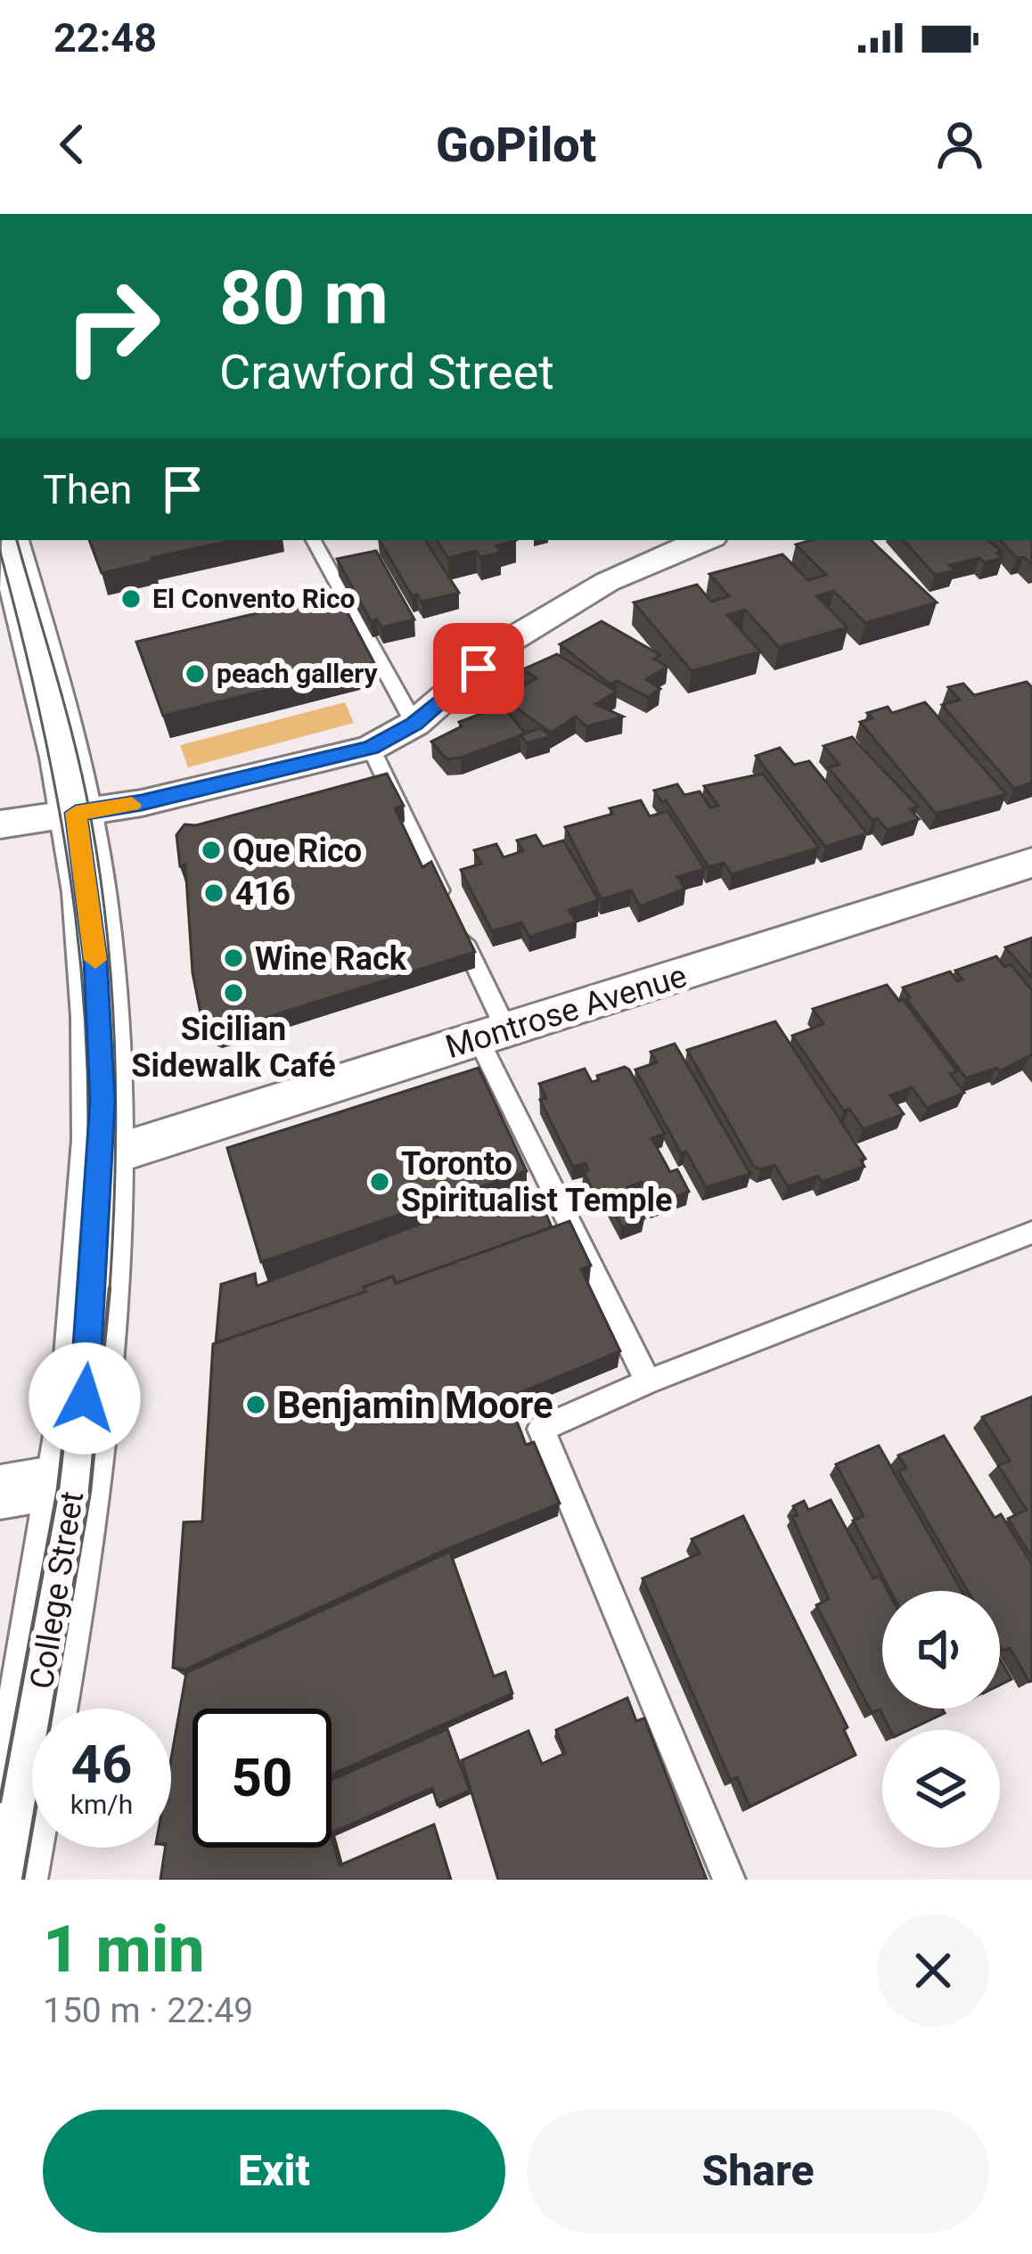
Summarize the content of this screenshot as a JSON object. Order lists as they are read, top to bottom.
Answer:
{
  "streets": {
    "main road": ["College Street"],
    "street": ["Montrose Avenue"]
  },
  "crossings": [
    ["Montrose Avenue", "College Street"]
  ],
  "places": [
    "El Convento Rico",
    "peach gallery",
    "Que Rico",
    "416",
    "Wine Rack",
    "Sicilian Sidewalk Café",
    "Toronto Spiritualist Temple",
    "Benjamin Moore"
  ],
  "page": {
    "status": "22:48",
    "header": "GoPilot",
    "turn": ["80 m", "Crawford Street"],
    "then": "Then",
    "speed": "46 km/h",
    "limit": "50",
    "heading": ["1 min", "150 m · 22:49"],
    "buttons": ["Exit", "Share"]
  }
}
